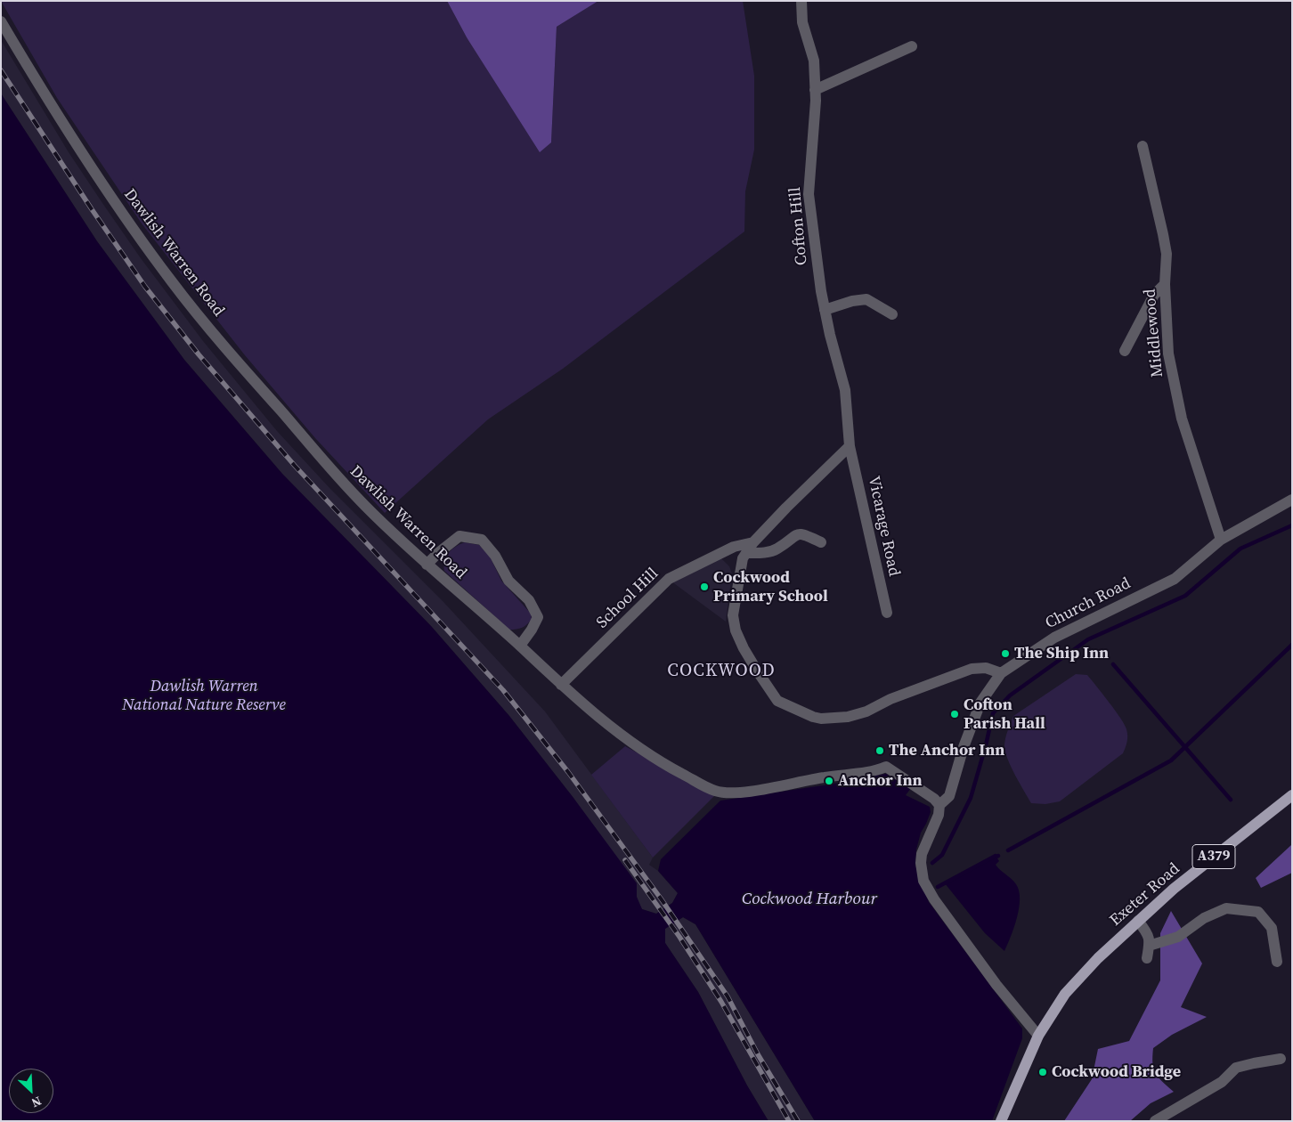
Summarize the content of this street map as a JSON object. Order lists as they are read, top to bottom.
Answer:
{
  "streets": {
    "main road": ["A379", "Exeter Road"],
    "street": [
      "Cofton Hill",
      "Dawlish Warren Road",
      "Middlewood",
      "Vicarage Road",
      "School Hill",
      "Church Road"
    ]
  },
  "crossings": [
    ["Cofton Hill", "Vicarage Road"],
    ["Dawlish Warren Road", "School Hill"],
    ["Dawlish Warren Road", "Church Road"],
    ["Middlewood", "Church Road"],
    ["Church Road", "A379"],
    ["Church Road", "Exeter Road"],
    ["A379", "Exeter Road"]
  ],
  "districts": ["COCKWOOD"],
  "water": ["Cockwood Harbour"],
  "parks": ["Dawlish Warren National Nature Reserve"],
  "places": [
    "Cockwood Primary School",
    "The Ship Inn",
    "Cofton Parish Hall",
    "The Anchor Inn",
    "Anchor Inn",
    "Cockwood Bridge"
  ],
  "north": "bottom right"
}
